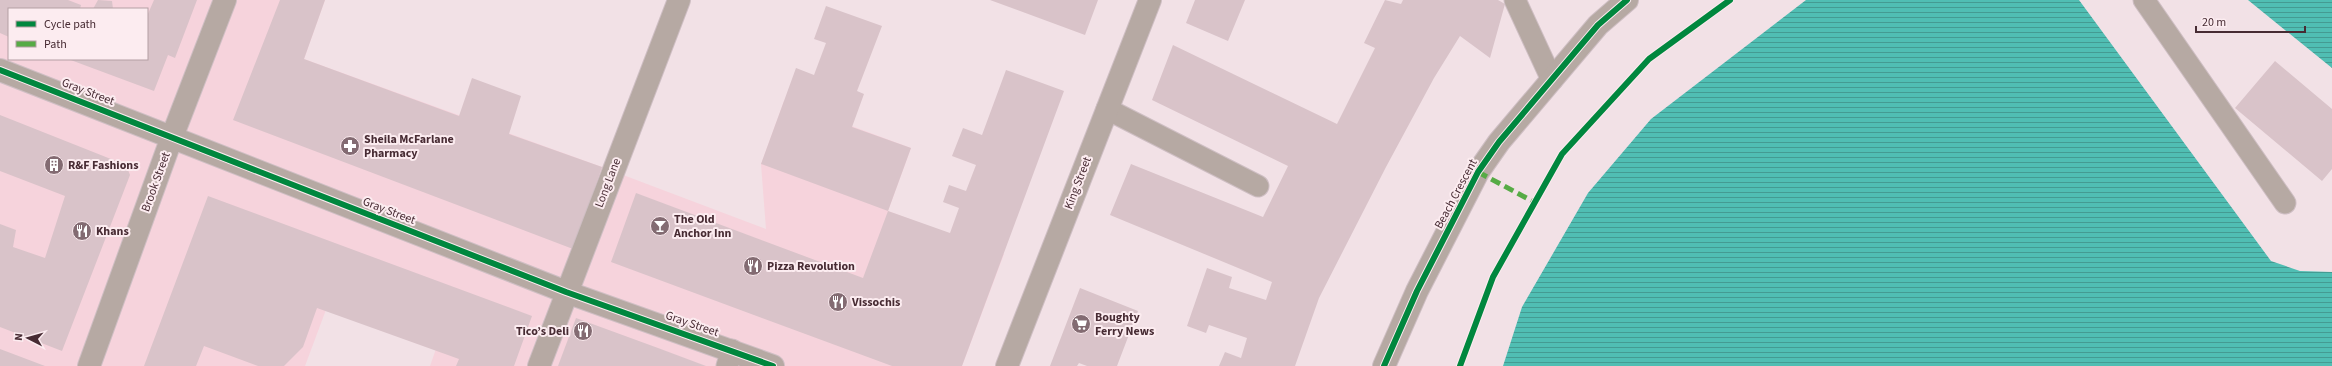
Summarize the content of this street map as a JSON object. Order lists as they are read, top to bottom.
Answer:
{
  "streets": {
    "street": [
      "Gray Street",
      "Brook Street",
      "Long Lane",
      "King Street",
      "Beach Crescent"
    ]
  },
  "crossings": [
    ["Gray Street", "Brook Street"],
    ["Gray Street", "Long Lane"]
  ],
  "places": {
    "pharmacy": ["Sheila McFarlane Pharmacy"],
    "building": ["R&F Fashions"],
    "bar": ["The Old Anchor Inn"],
    "restaurant": [
      "Khans",
      "Pizza Revolution",
      "Vissochis",
      "Tico’s Deli"
    ],
    "supermarket": ["Boughty Ferry News"]
  },
  "legend": ["Cycle path", "Path"],
  "scale_bar": "20 m",
  "north": "left"
}
